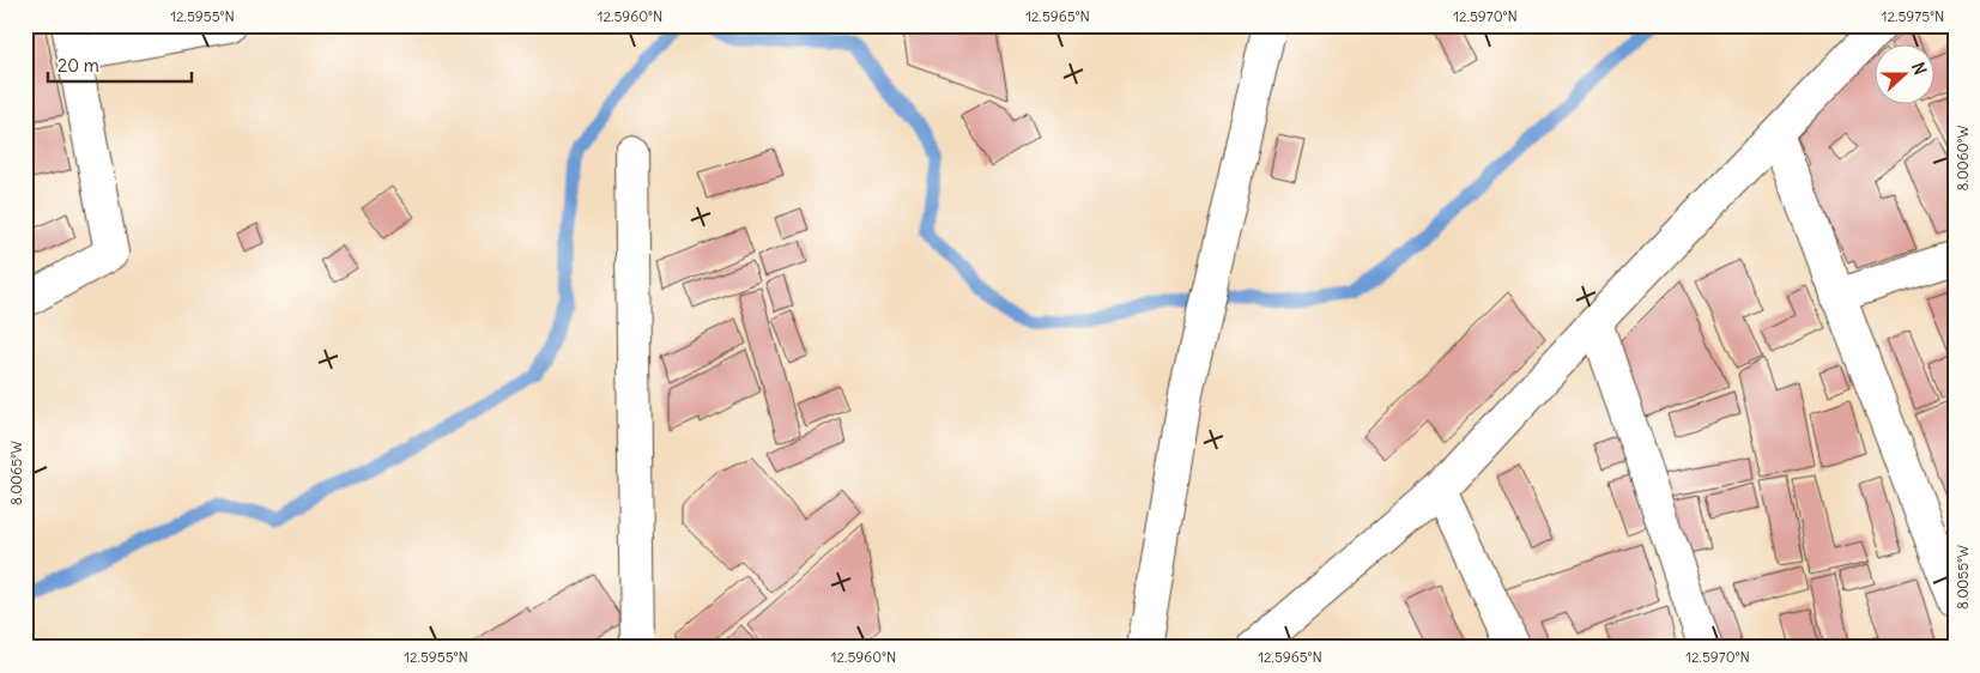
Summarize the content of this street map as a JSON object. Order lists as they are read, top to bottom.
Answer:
{
  "scale_bar": "20 m",
  "north": "right",
  "coordinates": [
    "12.5955°N",
    "12.5960°N",
    "12.5965°N",
    "12.5970°N",
    "12.5975°N",
    "8.0060°W",
    "8.0065°W",
    "8.0055°W"
  ]
}
